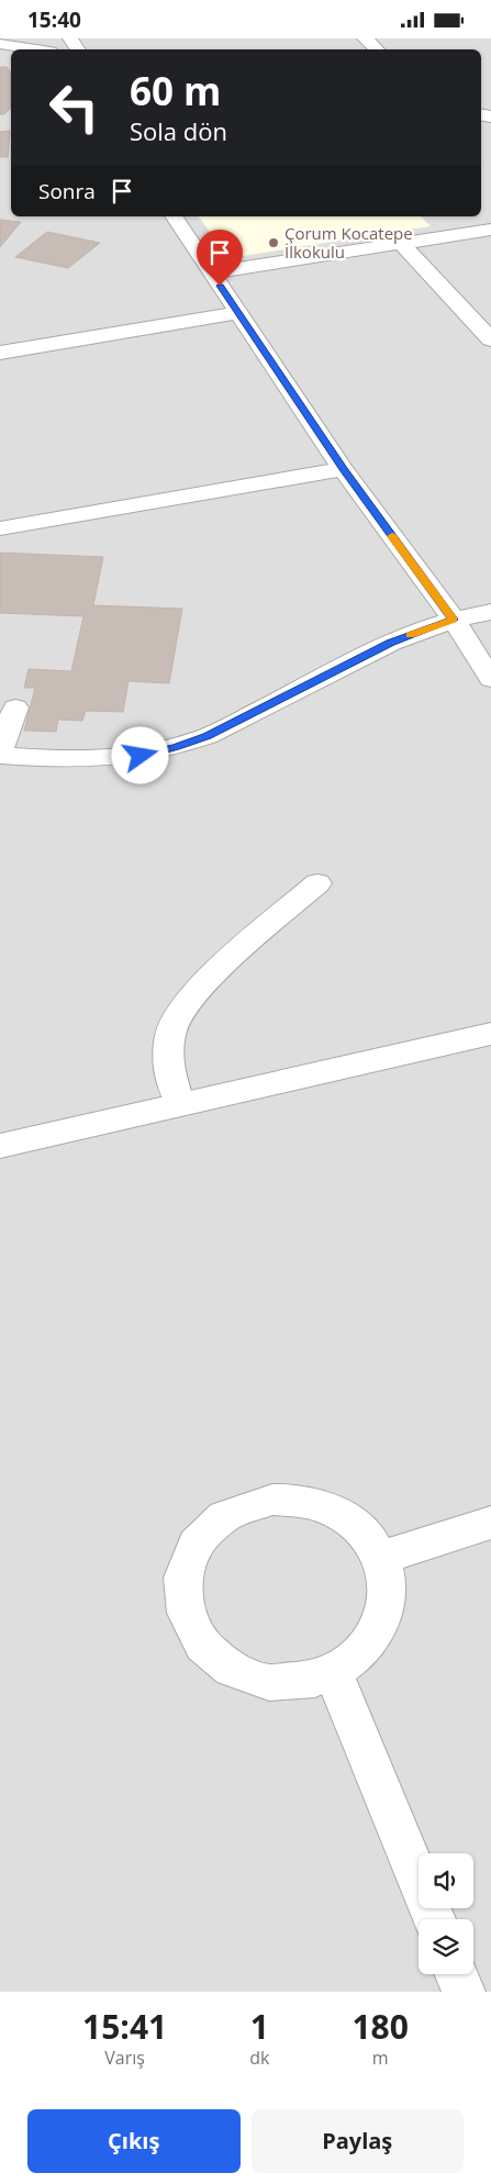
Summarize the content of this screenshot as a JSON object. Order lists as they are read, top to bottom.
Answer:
{
  "places": ["Çorum Kocatepe İlkokulu"],
  "page": {
    "status": "15:40",
    "turn": ["60 m", "Sola dön"],
    "then": "Sonra",
    "eta": [
      "15:41",
      "Varış",
      "1",
      "dk",
      "180",
      "m"
    ],
    "buttons": ["Çıkış", "Paylaş"]
  }
}
